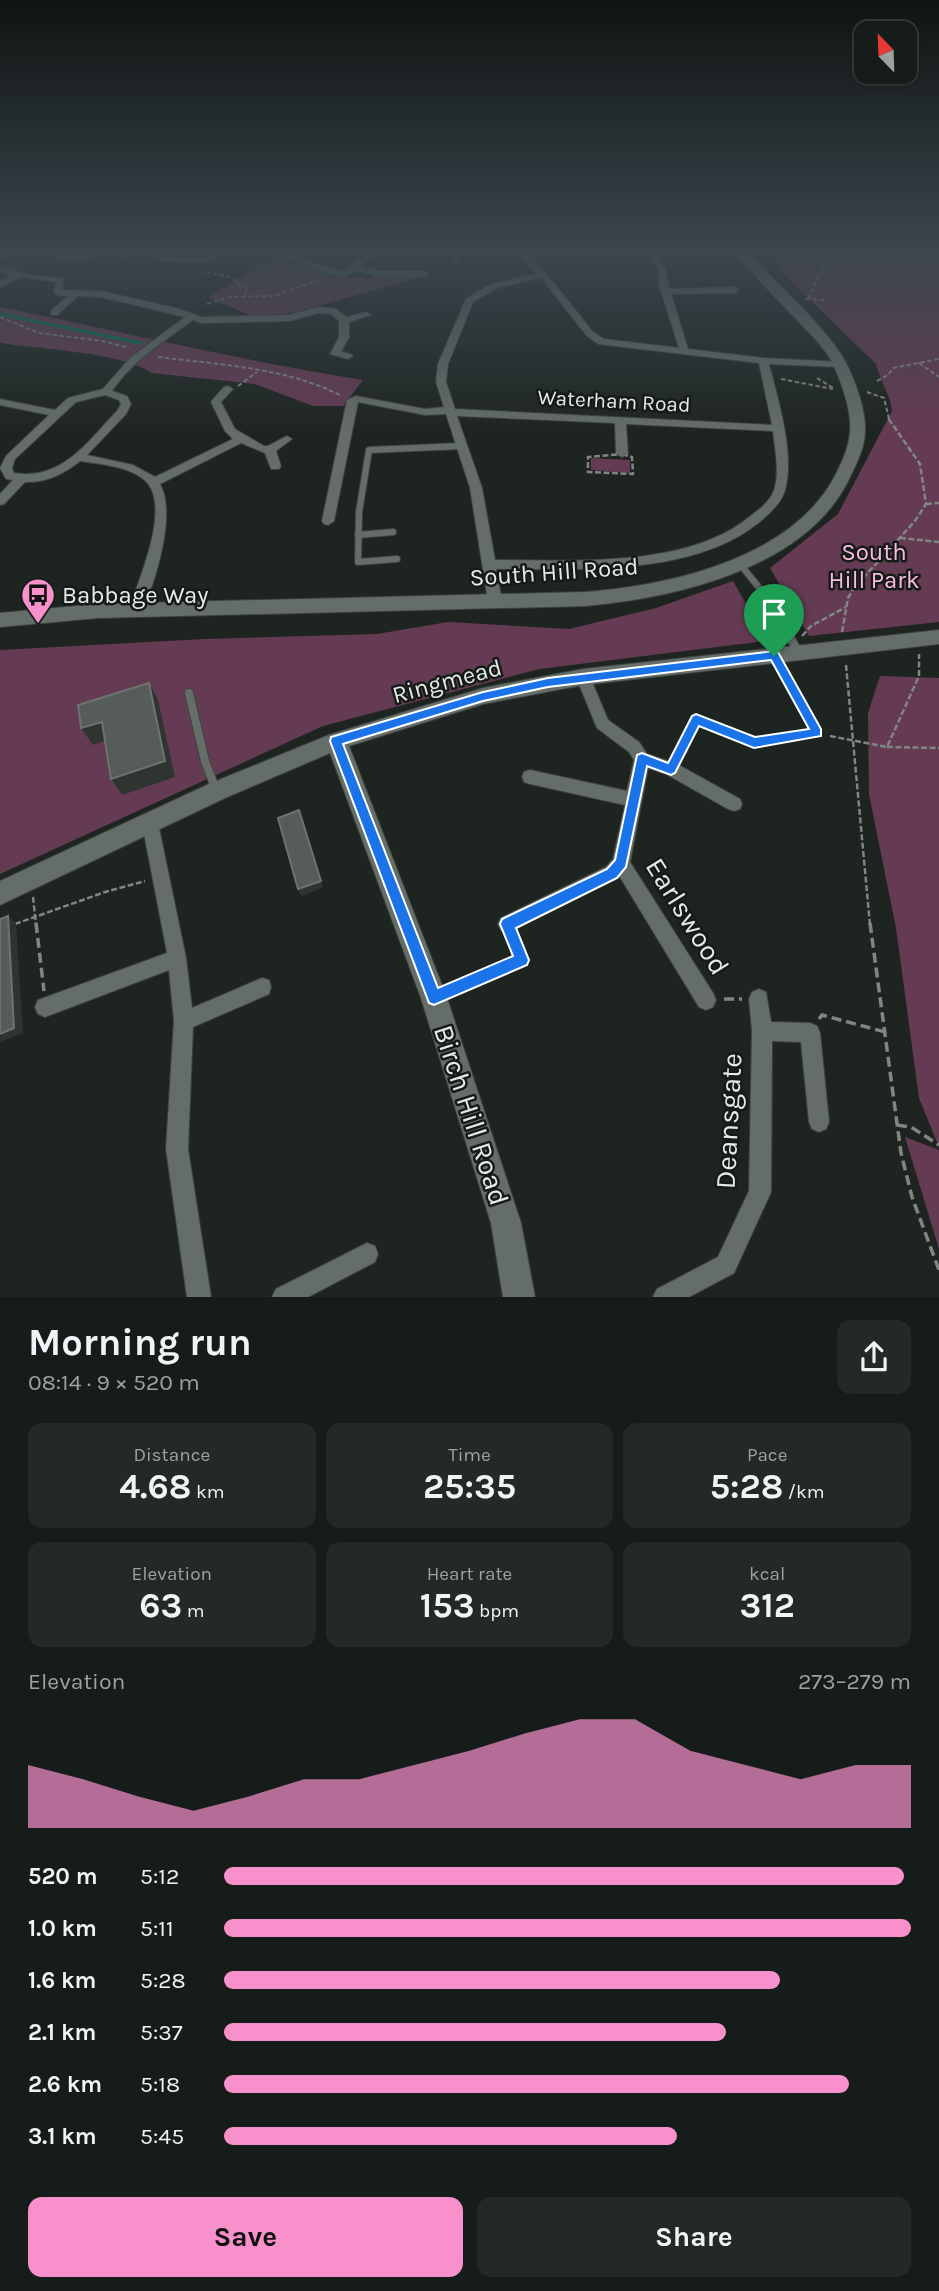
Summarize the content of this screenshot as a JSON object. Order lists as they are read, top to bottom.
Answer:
{
  "streets": {
    "street": [
      "Waterham Road",
      "South Hill Road",
      "Ringmead",
      "Earlswood",
      "Birch Hill Road",
      "Deansgate"
    ]
  },
  "crossings": [
    ["Ringmead", "Birch Hill Road"]
  ],
  "parks": ["South Hill Park"],
  "places": {
    "bus stop": ["Babbage Way"]
  },
  "north": "top left",
  "page": {
    "heading": ["Morning run", "08:14 · 9 × 520 m"],
    "stats": [
      ["Distance", "4.68 km"],
      ["Time", "25:35"],
      ["Pace", "5:28 /km"],
      ["Elevation", "63 m"],
      ["Heart rate", "153 bpm"],
      ["kcal", "312"]
    ],
    "chart": ["Elevation", "273–279 m"],
    "list": [
      {
        "name": "520 m",
        "note": "5:12"
      },
      {
        "name": "1.0 km",
        "note": "5:11"
      },
      {
        "name": "1.6 km",
        "note": "5:28"
      },
      {
        "name": "2.1 km",
        "note": "5:37"
      },
      {
        "name": "2.6 km",
        "note": "5:18"
      },
      {
        "name": "3.1 km",
        "note": "5:45"
      }
    ],
    "buttons": ["Save", "Share"]
  }
}
